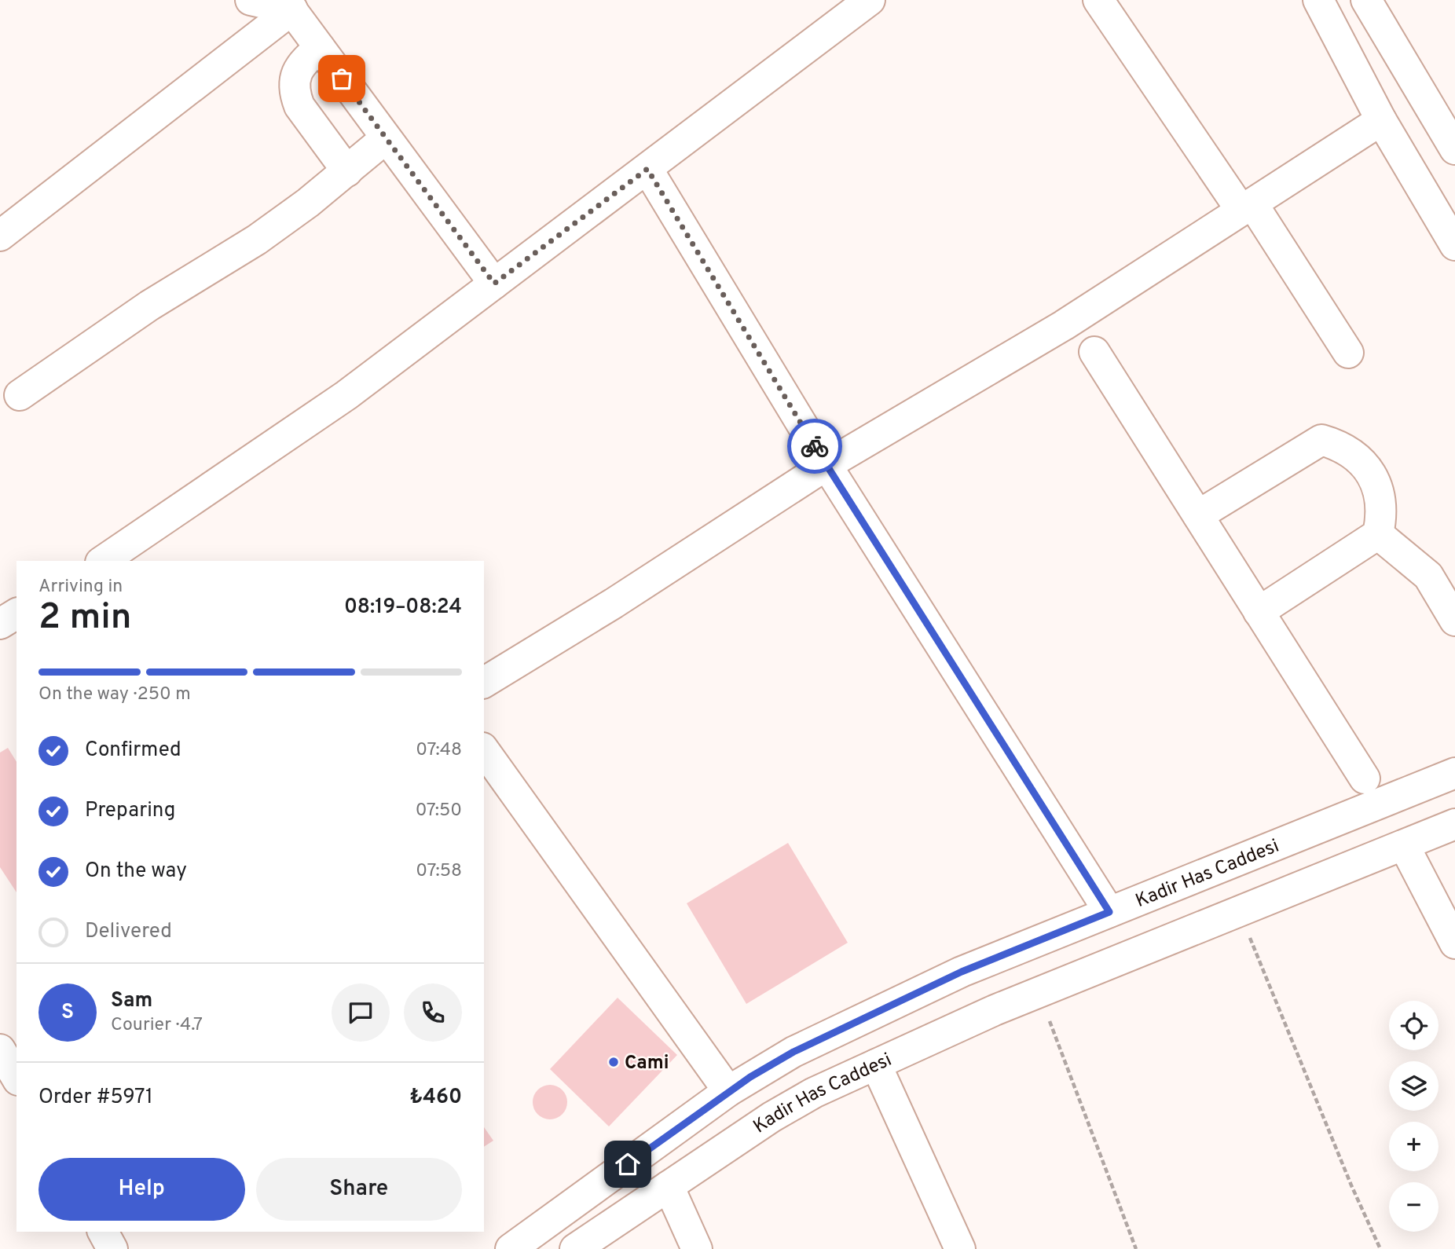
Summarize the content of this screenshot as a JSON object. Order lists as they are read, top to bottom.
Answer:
{
  "streets": {
    "street": ["Kadir Has Caddesi"]
  },
  "places": ["Cami"],
  "page": {
    "heading": ["2 min", "Arriving in", "08:19–08:24"],
    "panel": [
      "Sam",
      "Courier · 4.7",
      "Order #5971",
      "₺460"
    ],
    "bar": "On the way · 250 m",
    "list": [
      ["Confirmed", "07:48"],
      ["Preparing", "07:50"],
      ["On the way", "07:58"],
      "Delivered"
    ],
    "round": "S",
    "map_buttons": ["+", "−"],
    "buttons": ["Help", "Share"]
  }
}
